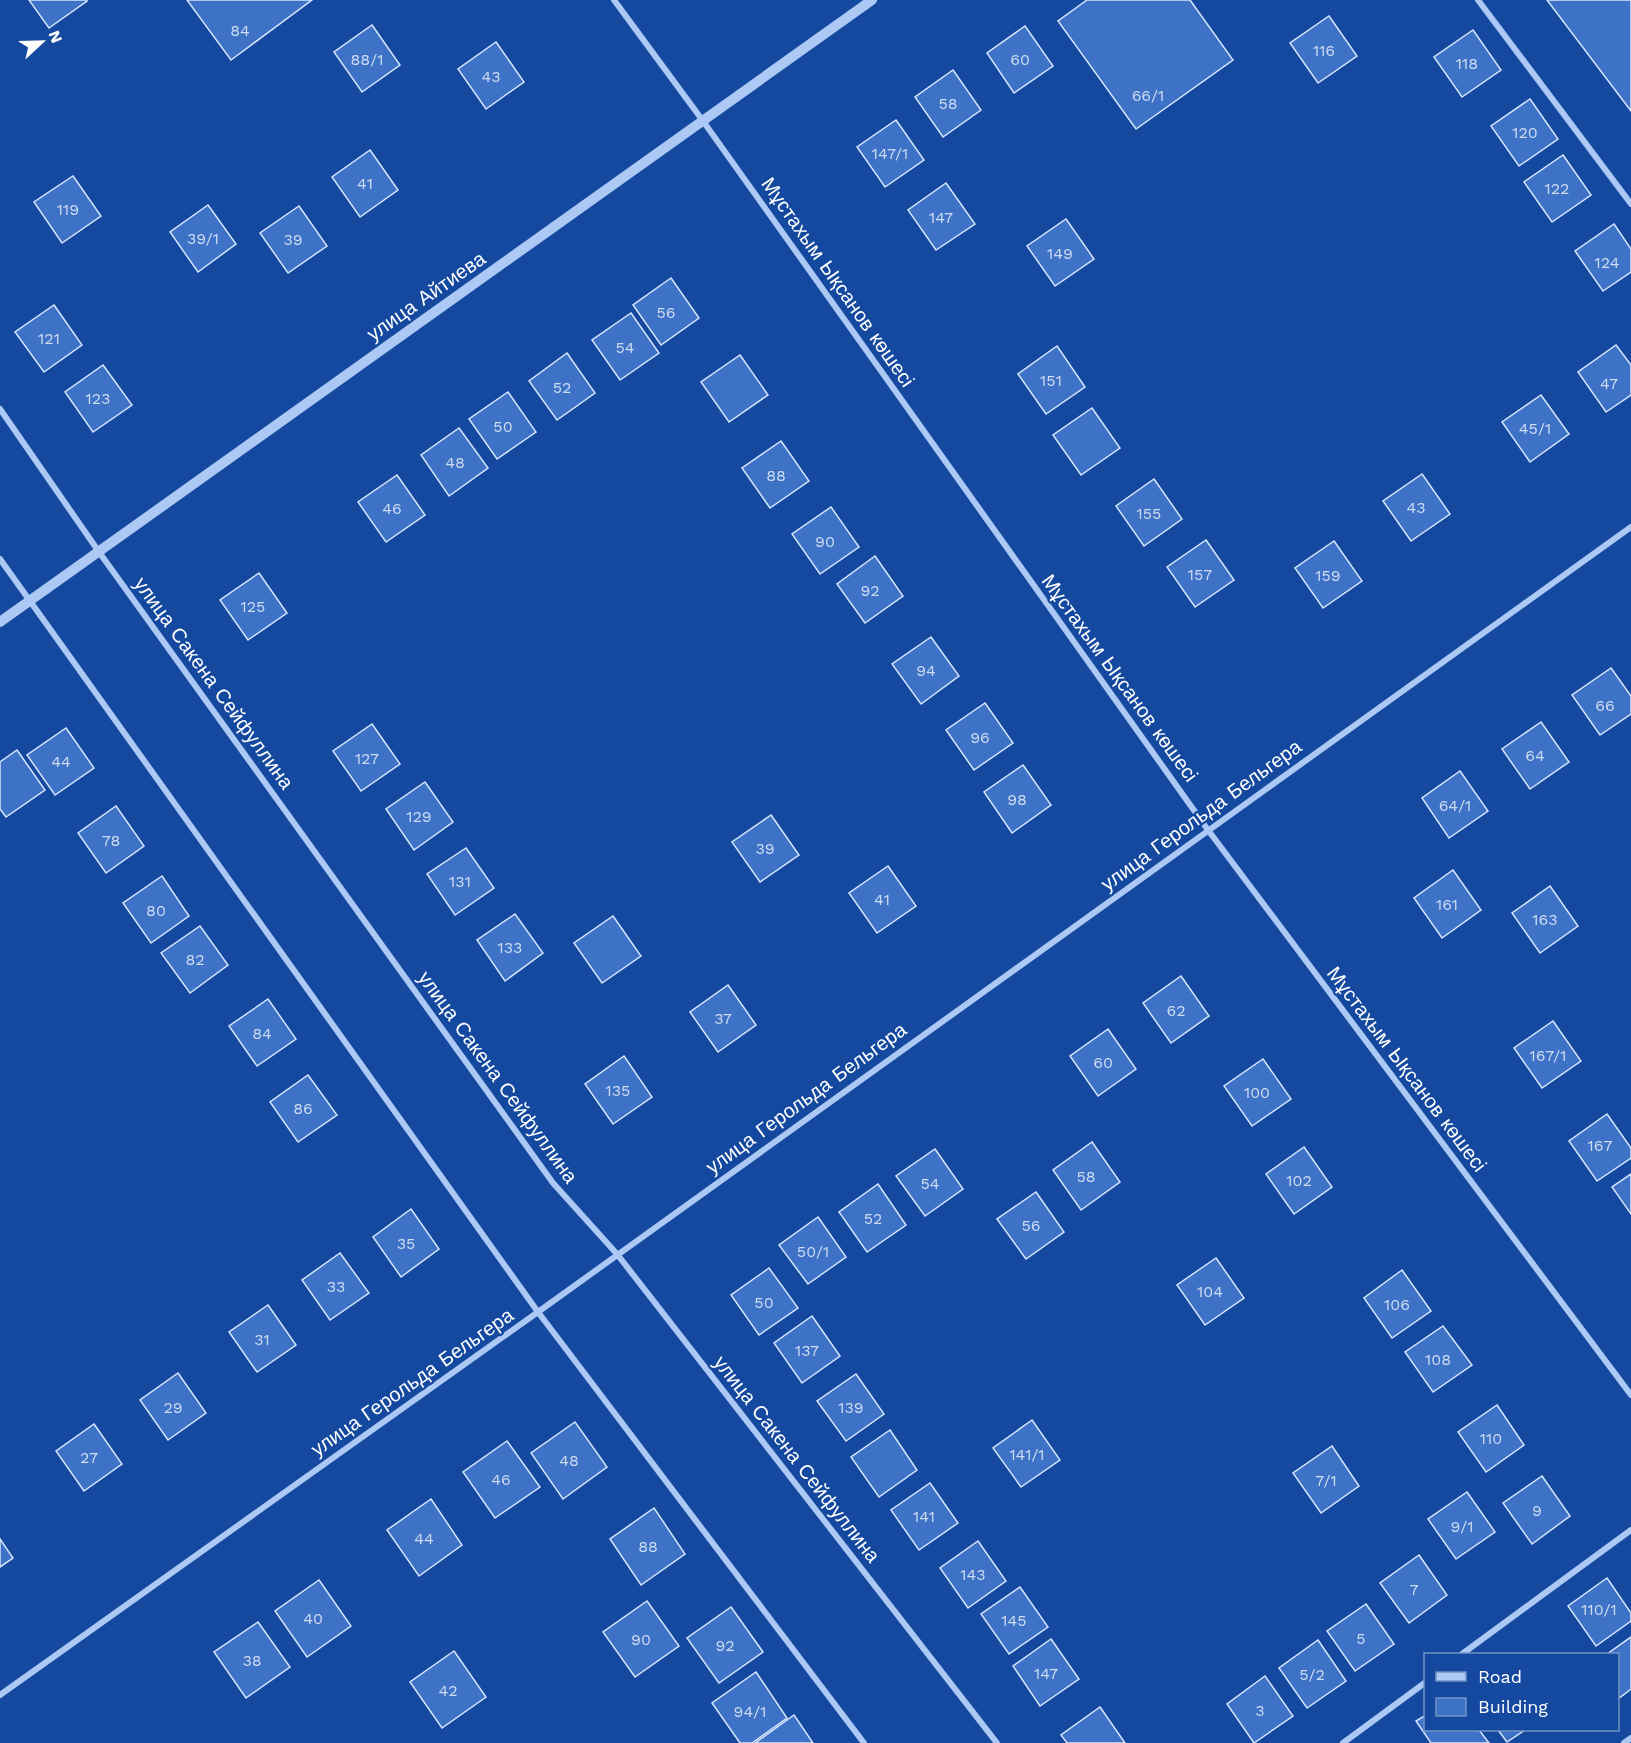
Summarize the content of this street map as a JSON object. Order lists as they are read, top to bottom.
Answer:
{
  "streets": {
    "street": [
      "Мұстахым Ықсанов көшесі",
      "улица Айтиева",
      "улица Сакена Сейфуллина",
      "улица Герольда Бельгера"
    ]
  },
  "crossings": [
    ["Мұстахым Ықсанов көшесі", "улица Айтиева"],
    ["Мұстахым Ықсанов көшесі", "улица Герольда Бельгера"],
    ["улица Айтиева", "улица Сакена Сейфуллина"],
    ["улица Сакена Сейфуллина", "улица Герольда Бельгера"]
  ],
  "house_numbers": [
    "84",
    "116",
    "88/1",
    "60",
    "118",
    "43",
    "66/1",
    "58",
    "120",
    "147/1",
    "41",
    "122",
    "119",
    "147",
    "39/1",
    "39",
    "149",
    "124",
    "56",
    "121",
    "54",
    "151",
    "47",
    "52",
    "123",
    "50",
    "45/1",
    "48",
    "88",
    "43",
    "46",
    "155",
    "90",
    "157",
    "159",
    "92",
    "125",
    "94",
    "66",
    "96",
    "64",
    "127",
    "44",
    "98",
    "64/1",
    "129",
    "78",
    "39",
    "131",
    "41",
    "161",
    "80",
    "163",
    "133",
    "82",
    "62",
    "37",
    "84",
    "167/1",
    "60",
    "135",
    "100",
    "86",
    "167",
    "58",
    "102",
    "54",
    "52",
    "56",
    "35",
    "50/1",
    "33",
    "104",
    "50",
    "106",
    "31",
    "137",
    "108",
    "29",
    "139",
    "110",
    "141/1",
    "27",
    "48",
    "46",
    "7/1",
    "9",
    "141",
    "9/1",
    "44",
    "88",
    "143",
    "7",
    "110/1",
    "40",
    "145",
    "5",
    "90",
    "92",
    "38",
    "147",
    "5/2",
    "42",
    "3",
    "94/1"
  ],
  "legend": ["Road", "Building"],
  "north": "right"
}
